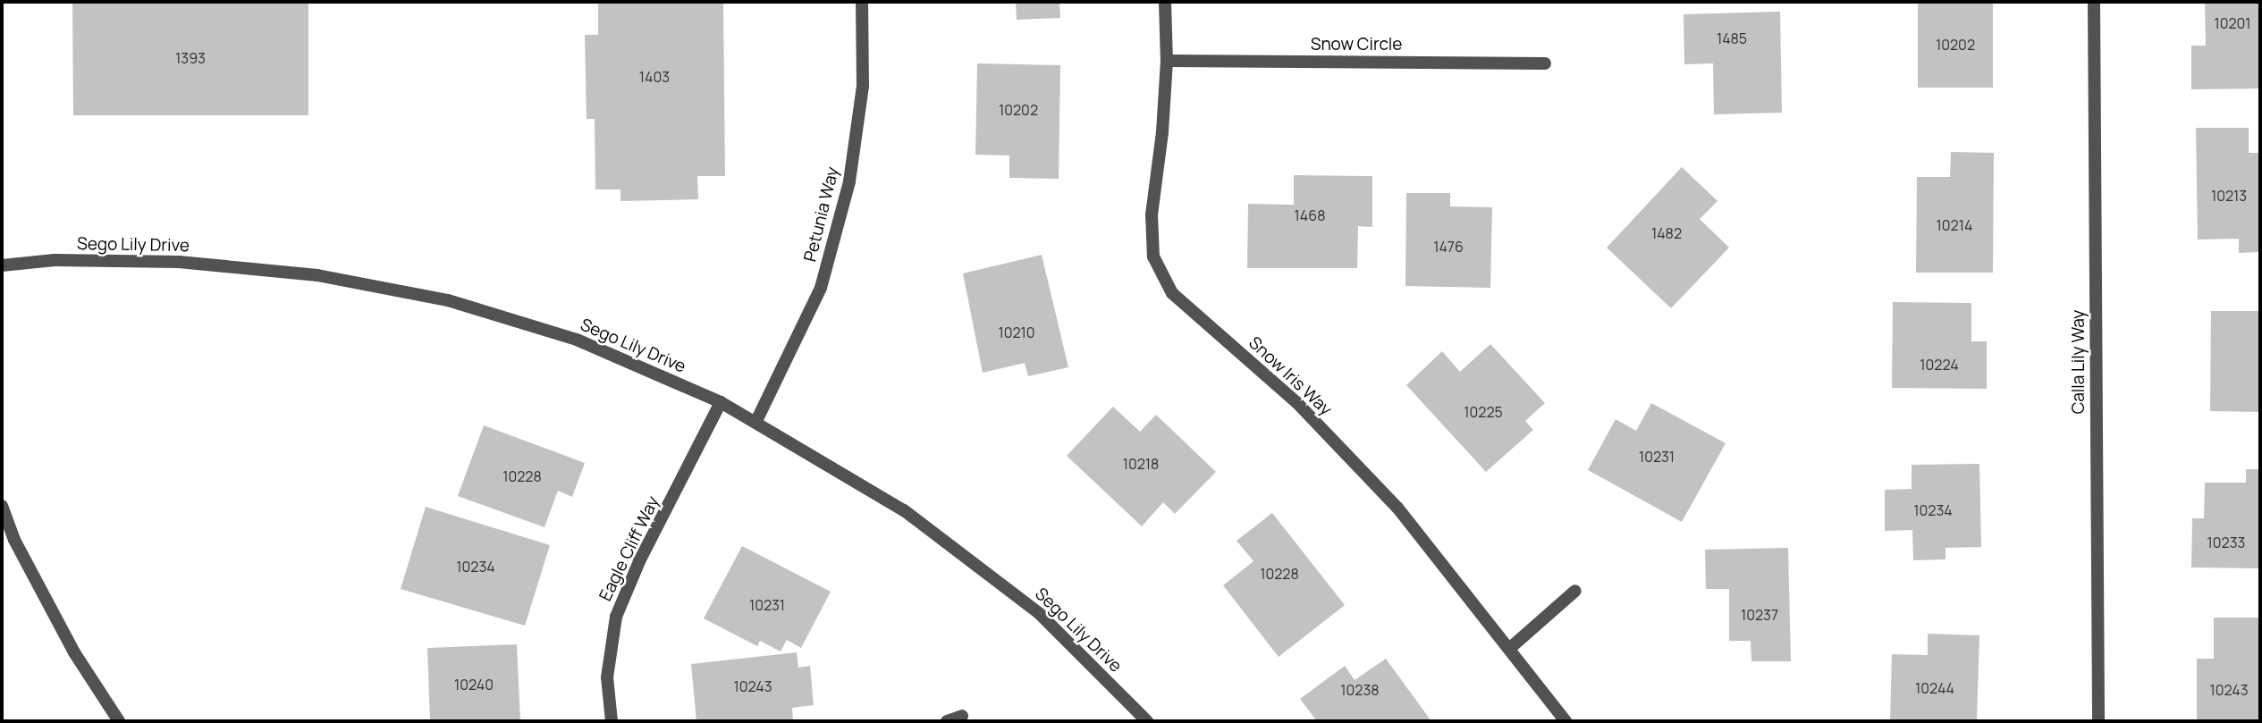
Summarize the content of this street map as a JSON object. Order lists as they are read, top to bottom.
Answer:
{
  "streets": {
    "street": [
      "Snow Circle",
      "Petunia Way",
      "Sego Lily Drive",
      "Calla Lily Way",
      "Snow Iris Way",
      "Eagle Cliff Way"
    ]
  },
  "crossings": [
    ["Snow Circle", "Snow Iris Way"],
    ["Petunia Way", "Sego Lily Drive"],
    ["Sego Lily Drive", "Eagle Cliff Way"]
  ],
  "house_numbers": [
    "10201",
    "1485",
    "10202",
    "1393",
    "1403",
    "10202",
    "10213",
    "1468",
    "10214",
    "1482",
    "1476",
    "10210",
    "10224",
    "10225",
    "10231",
    "10218",
    "10228",
    "10234",
    "10233",
    "10234",
    "10228",
    "10231",
    "10237",
    "10240",
    "10243",
    "10244",
    "10238",
    "10243"
  ]
}
